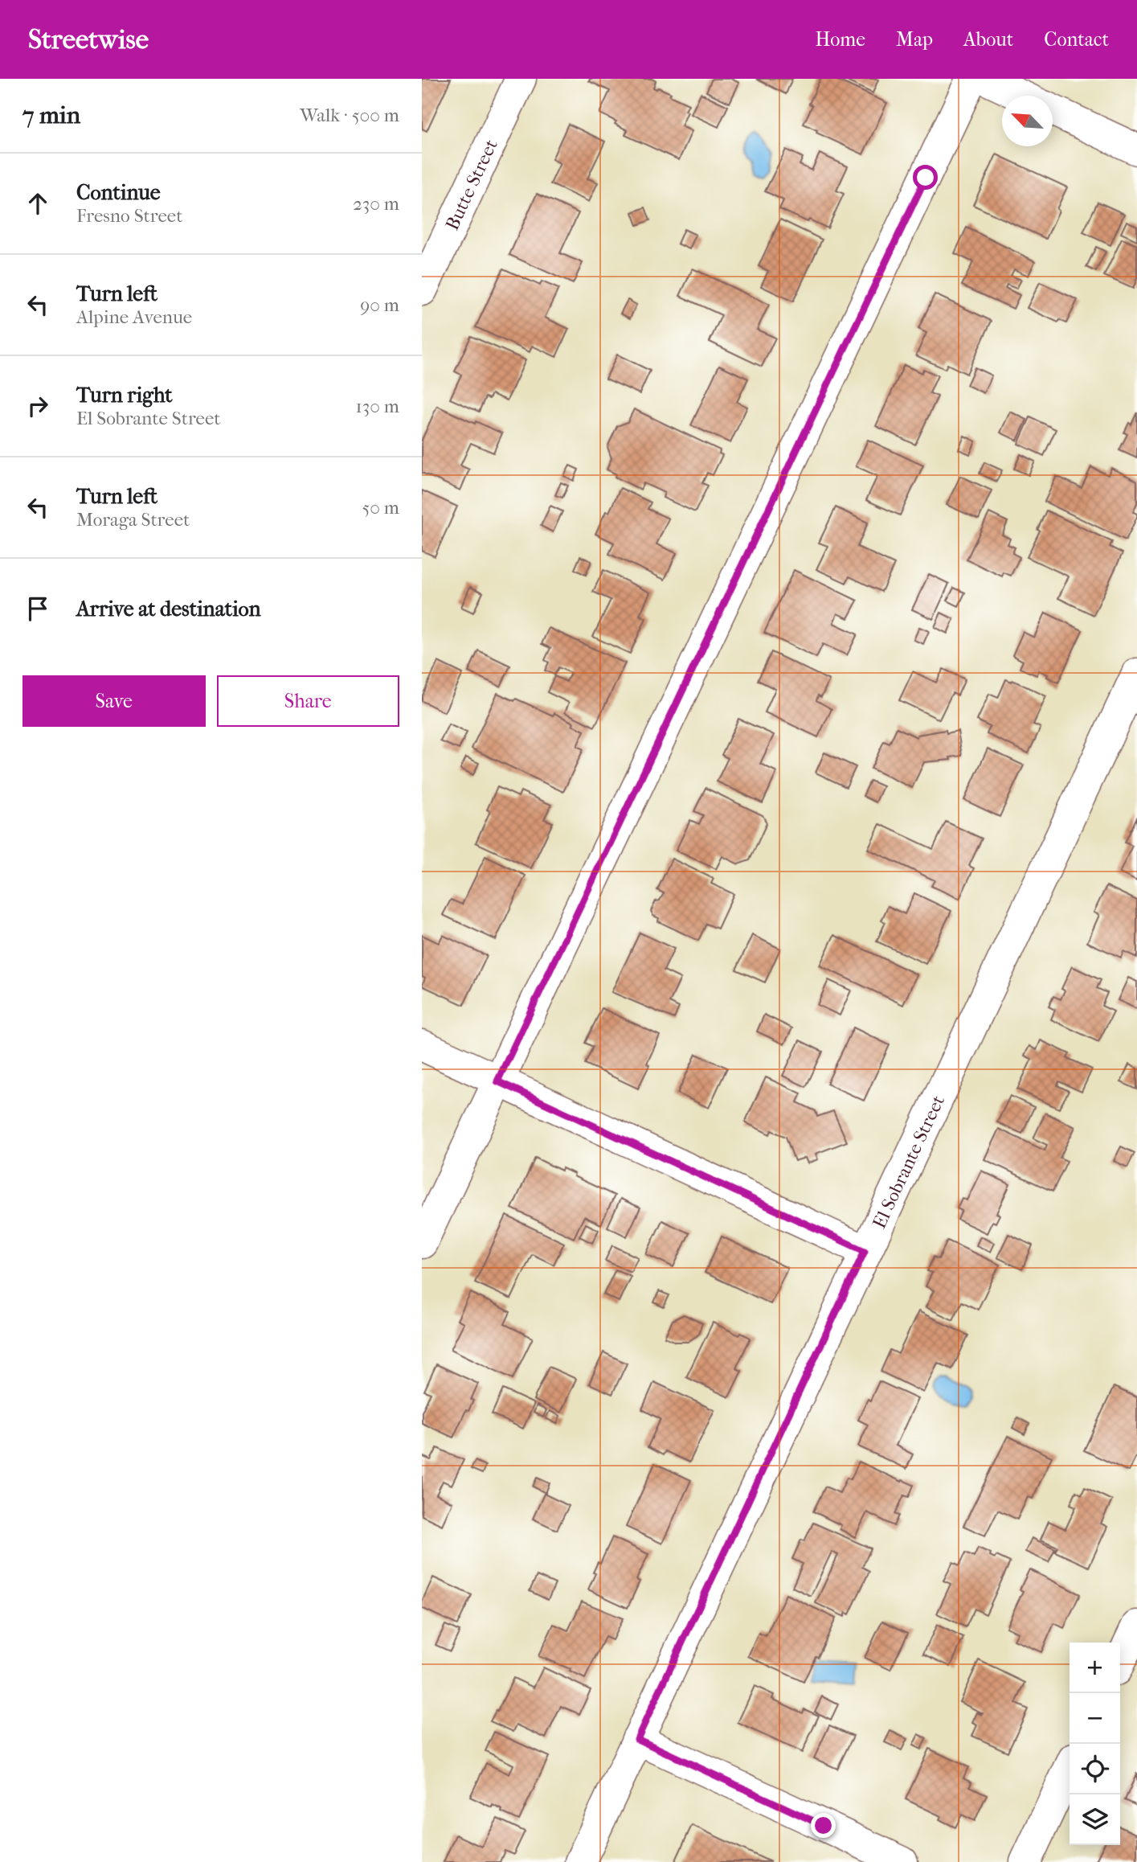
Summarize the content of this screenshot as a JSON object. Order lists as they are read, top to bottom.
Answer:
{
  "streets": {
    "street": ["Butte Street", "El Sobrante Street"]
  },
  "north": "top left",
  "page": {
    "header": "Streetwise",
    "nav": [
      "Home",
      "Map",
      "About",
      "Contact"
    ],
    "heading": ["7 min", "Walk · 500 m"],
    "list": [
      ["Continue", "Fresno Street", "230 m"],
      ["Turn left", "Alpine Avenue", "90 m"],
      ["Turn right", "El Sobrante Street", "130 m"],
      ["Turn left", "Moraga Street", "50 m"],
      "Arrive at destination"
    ],
    "buttons": ["Save", "Share"],
    "map_buttons": ["+", "−"]
  }
}
